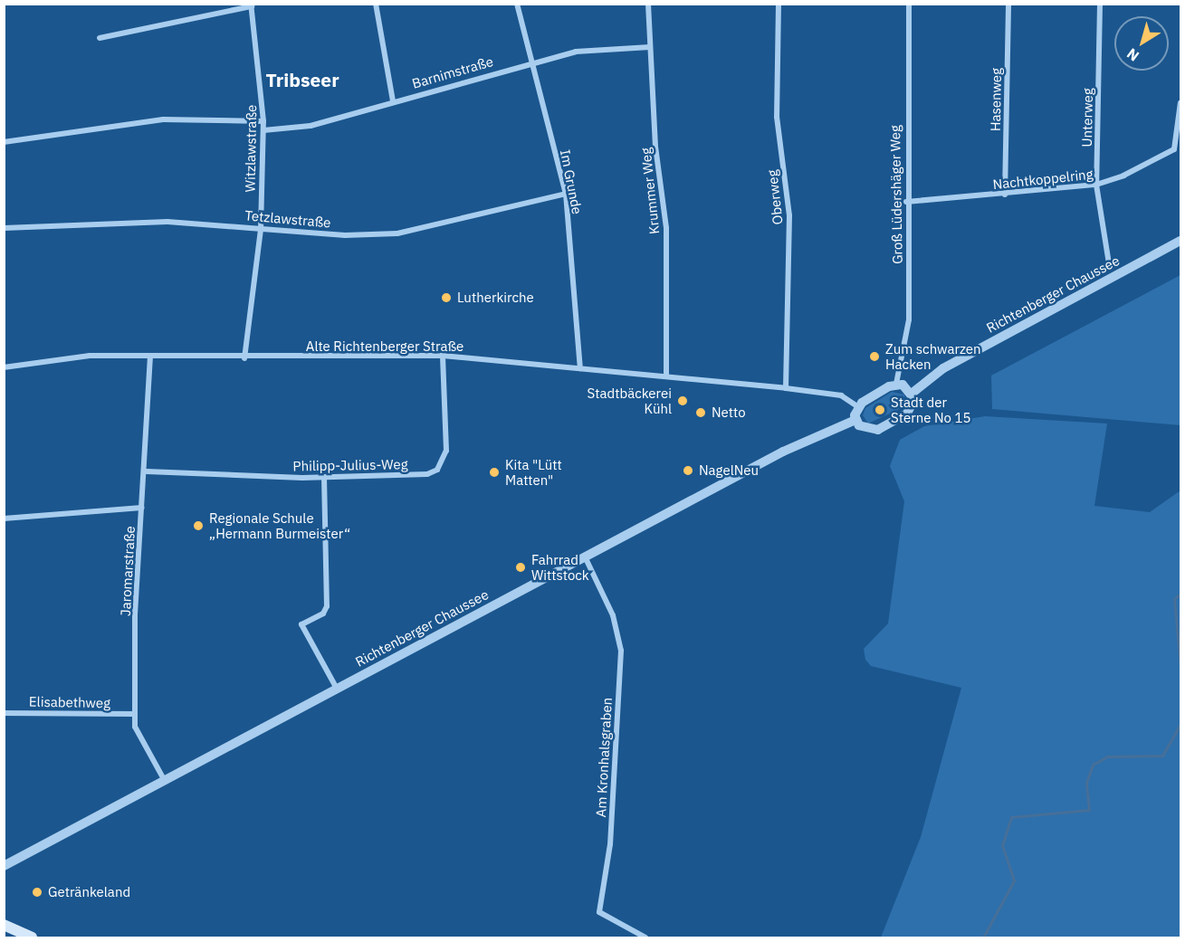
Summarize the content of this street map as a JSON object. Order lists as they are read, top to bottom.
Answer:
{
  "streets": {
    "street": [
      "Barnimstraße",
      "Hasenweg",
      "Unterweg",
      "Witzlawstraße",
      "Nachtkoppelring",
      "Im Grunde",
      "Krummer Weg",
      "Groß Lüdershäger Weg",
      "Oberweg",
      "Tetzlawstraße",
      "Richtenberger Chaussee",
      "Alte Richtenberger Straße",
      "Philipp-Julius-Weg",
      "Jaromarstraße",
      "Elisabethweg",
      "Am Kronhalsgraben"
    ]
  },
  "crossings": [
    ["Barnimstraße", "Witzlawstraße"],
    ["Barnimstraße", "Im Grunde"],
    ["Barnimstraße", "Krummer Weg"],
    ["Hasenweg", "Nachtkoppelring"],
    ["Unterweg", "Nachtkoppelring"],
    ["Witzlawstraße", "Tetzlawstraße"],
    ["Witzlawstraße", "Alte Richtenberger Straße"],
    ["Nachtkoppelring", "Groß Lüdershäger Weg"],
    ["Im Grunde", "Tetzlawstraße"],
    ["Im Grunde", "Alte Richtenberger Straße"],
    ["Krummer Weg", "Alte Richtenberger Straße"],
    ["Oberweg", "Alte Richtenberger Straße"],
    ["Richtenberger Chaussee", "Jaromarstraße"],
    ["Richtenberger Chaussee", "Am Kronhalsgraben"],
    ["Alte Richtenberger Straße", "Philipp-Julius-Weg"],
    ["Alte Richtenberger Straße", "Jaromarstraße"],
    ["Philipp-Julius-Weg", "Jaromarstraße"],
    ["Jaromarstraße", "Elisabethweg"]
  ],
  "districts": ["Tribseer"],
  "places": [
    "Lutherkirche",
    "Zum schwarzen Hacken",
    "Stadtbäckerei Kühl",
    "Stadt der Sterne No 15",
    "Netto",
    "NagelNeu",
    "Kita \"Lütt Matten\"",
    "Regionale Schule „Hermann Burmeister“",
    "Fahrrad Wittstock",
    "Getränkeland"
  ],
  "north": "bottom left"
}
